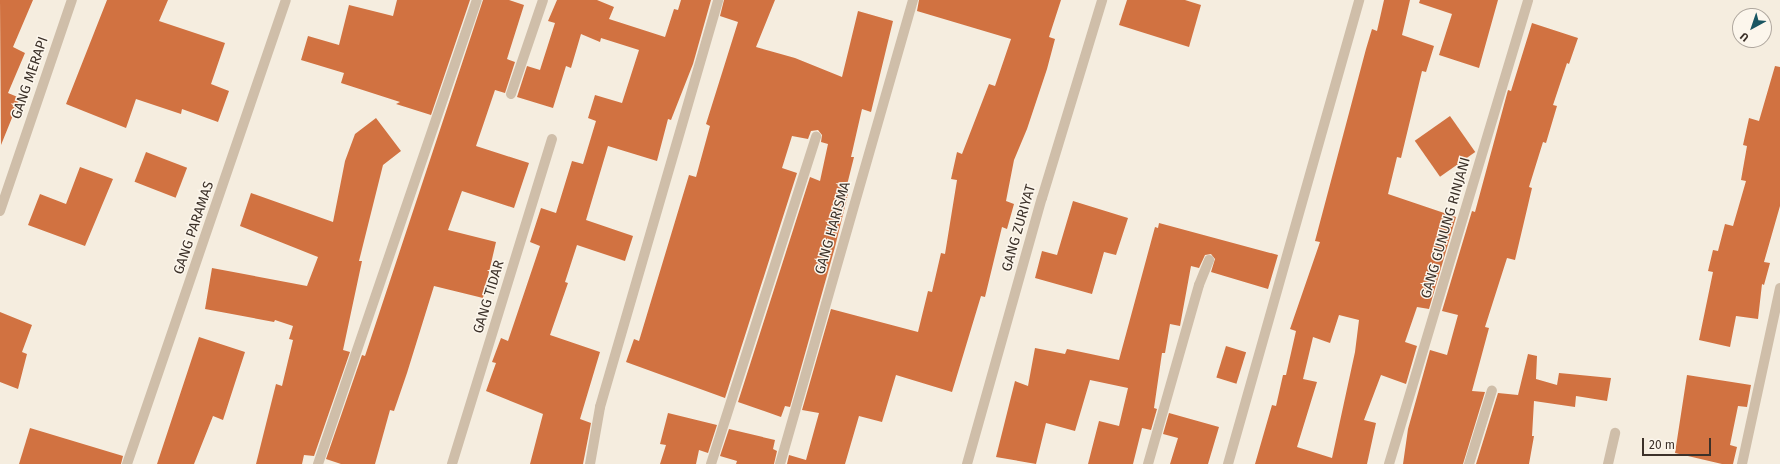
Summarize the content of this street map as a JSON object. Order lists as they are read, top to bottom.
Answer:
{
  "streets": {
    "street": [
      "GANG MERAPI",
      "GANG PARAMAS",
      "GANG HARISMA",
      "GANG ZURIYAT",
      "GANG GUNUNG RINJANI",
      "GANG TIDAR"
    ]
  },
  "scale_bar": "20 m",
  "north": "bottom left"
}
